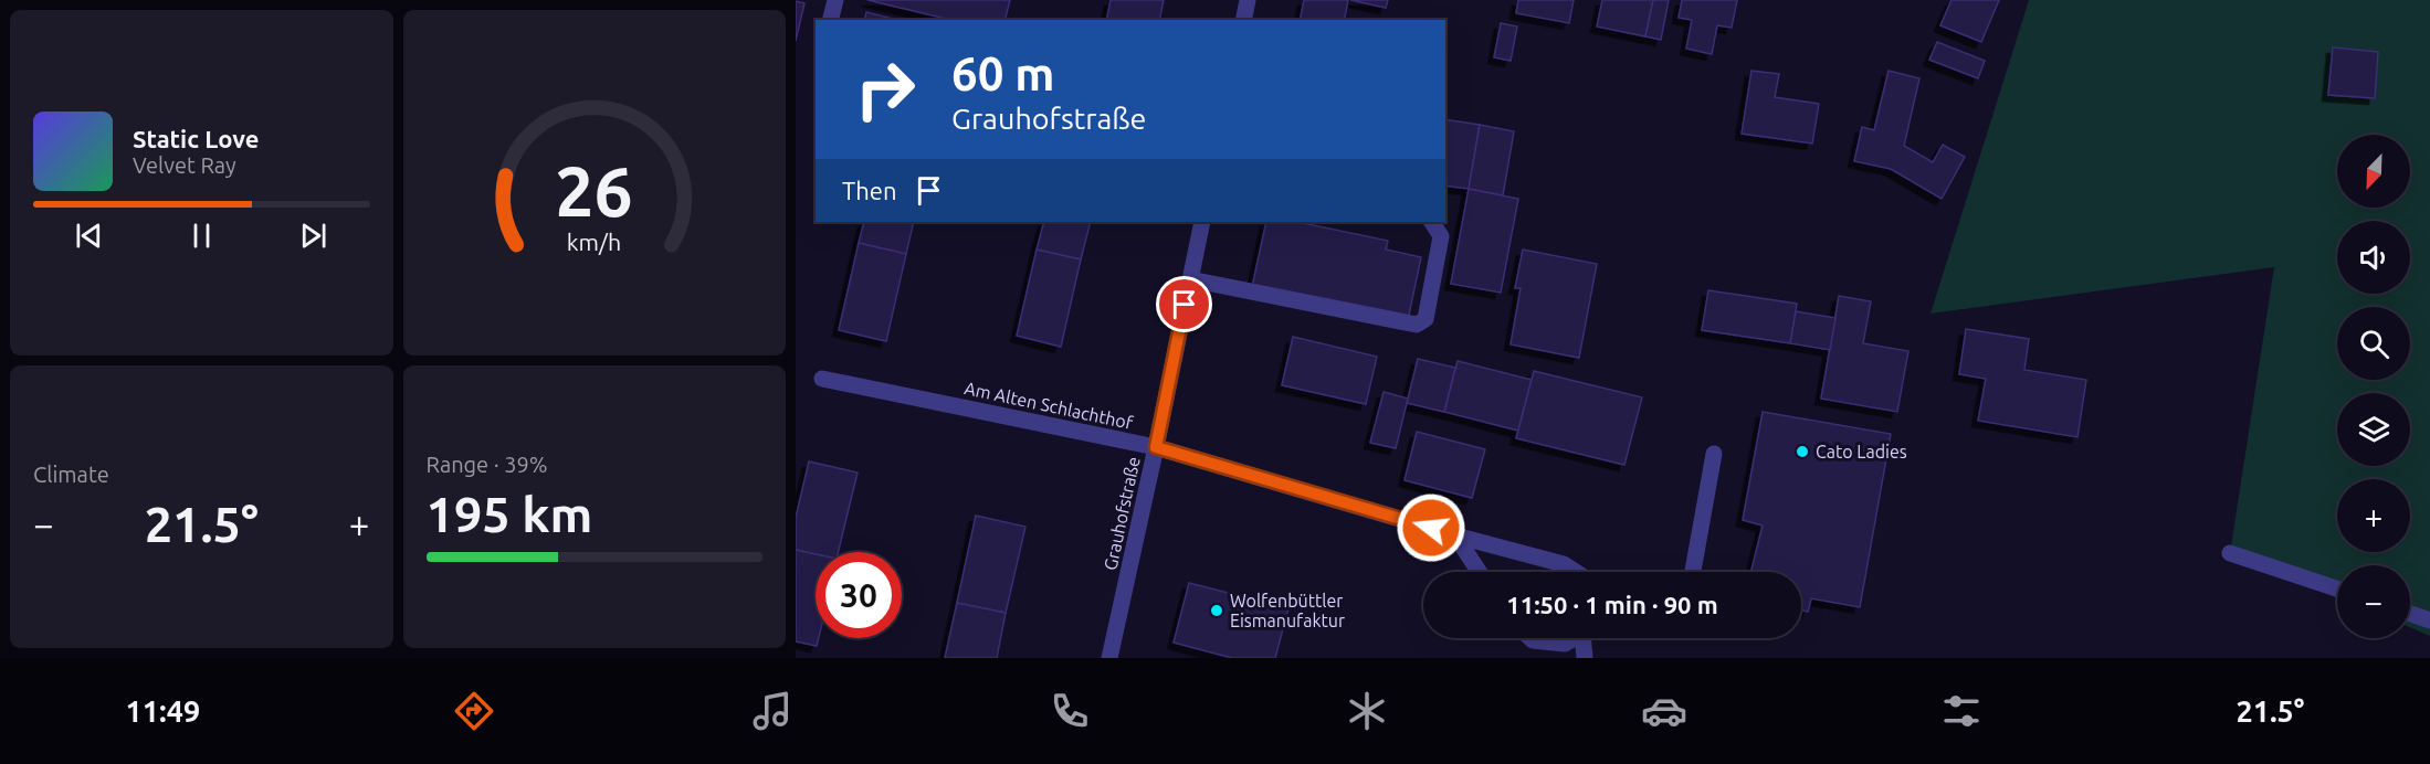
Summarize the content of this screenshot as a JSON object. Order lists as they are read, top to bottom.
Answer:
{
  "streets": {
    "street": ["Am Alten Schlachthof", "Grauhofstraße"]
  },
  "crossings": [
    ["Am Alten Schlachthof", "Grauhofstraße"]
  ],
  "places": ["Cato Ladies", "Wolfenbüttler Eismanufaktur"],
  "north": "bottom left",
  "page": {
    "turn": ["60 m", "Grauhofstraße"],
    "song": ["Static Love", "Velvet Ray"],
    "map_buttons": ["+", "−"],
    "then": "Then",
    "tile": [
      "Climate",
      ["Range · 39%", "195 km"]
    ],
    "heat": ["−", "21.5°", "+"],
    "limit": "30",
    "trip": "11:50 · 1 min · 90 m",
    "tabs": ["11:49", "21.5°"],
    "gauge": ["26", "km/h"]
  }
}
